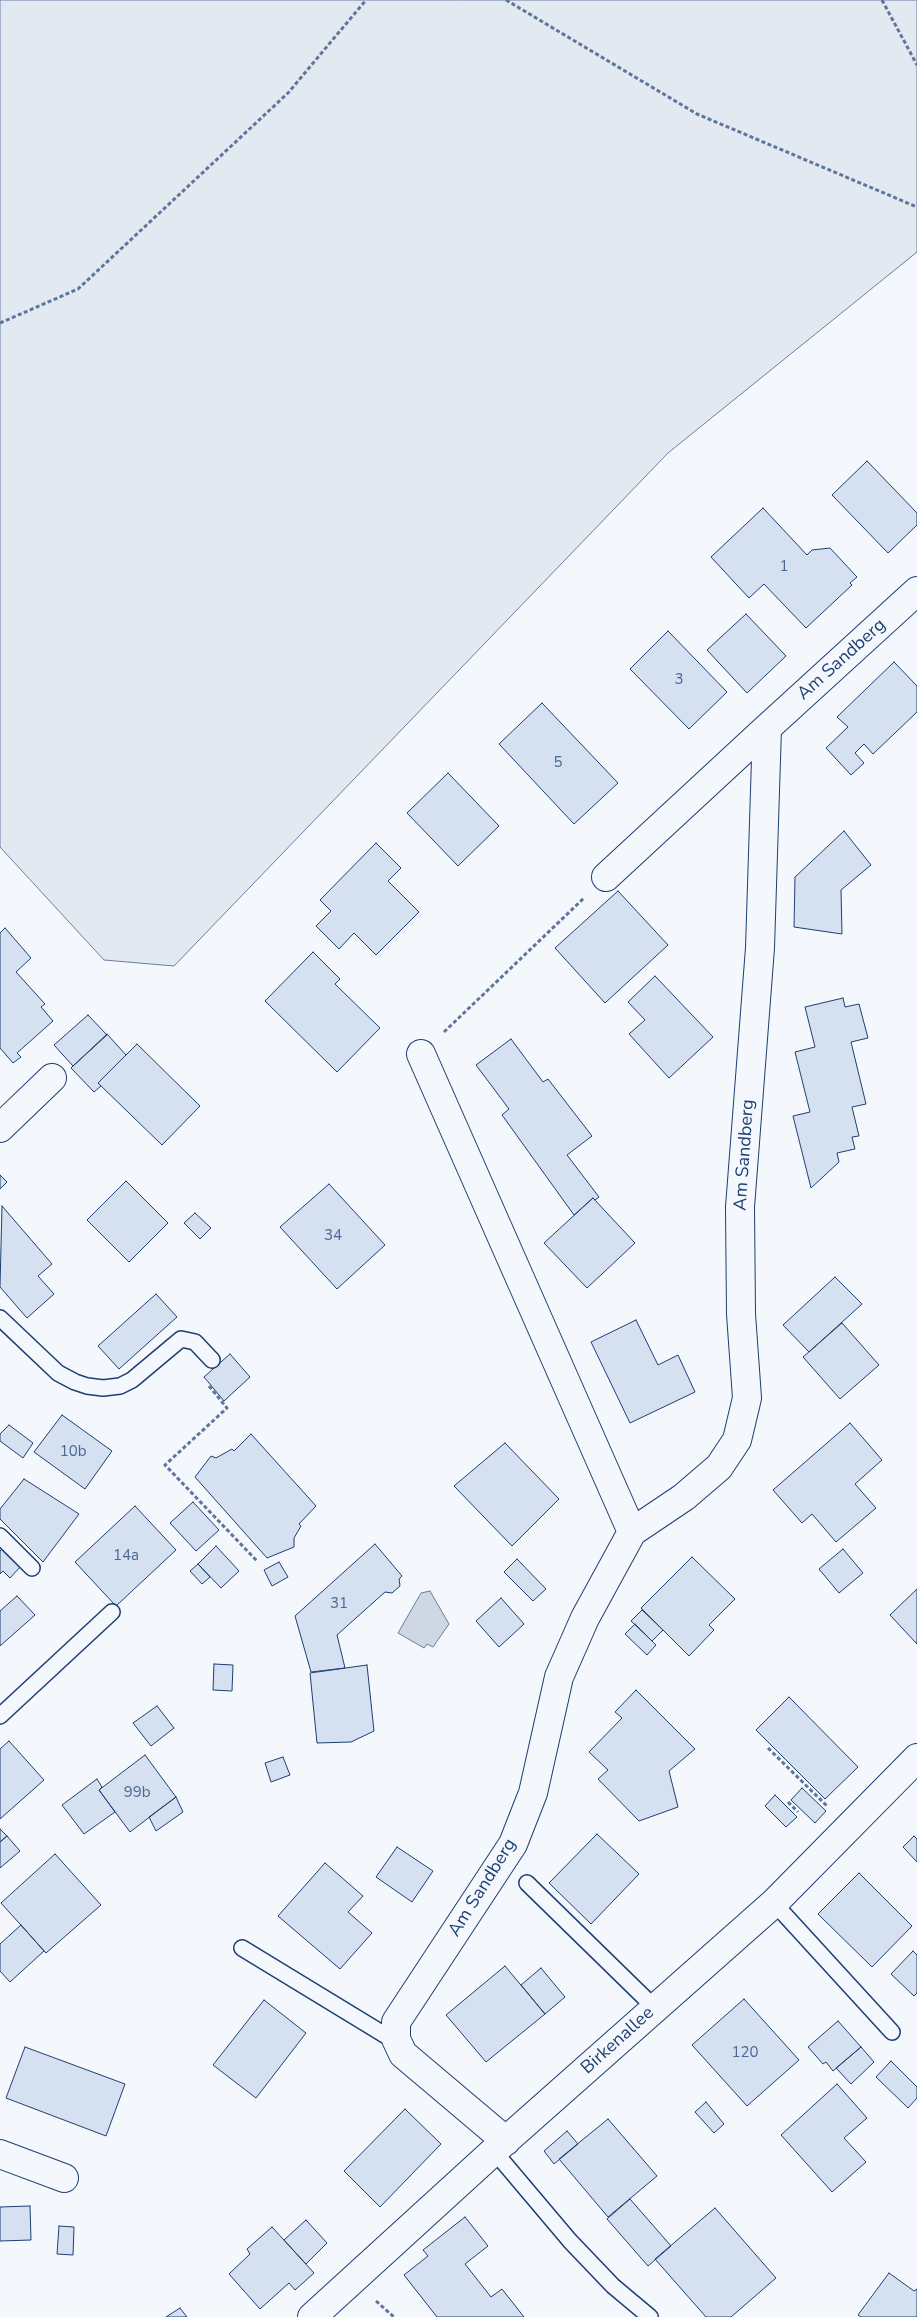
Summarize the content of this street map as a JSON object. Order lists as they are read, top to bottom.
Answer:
{
  "streets": {
    "street": ["Am Sandberg", "Birkenallee"]
  },
  "house_numbers": [
    "1",
    "3",
    "5",
    "34",
    "10b",
    "14a",
    "31",
    "99b",
    "120"
  ]
}
